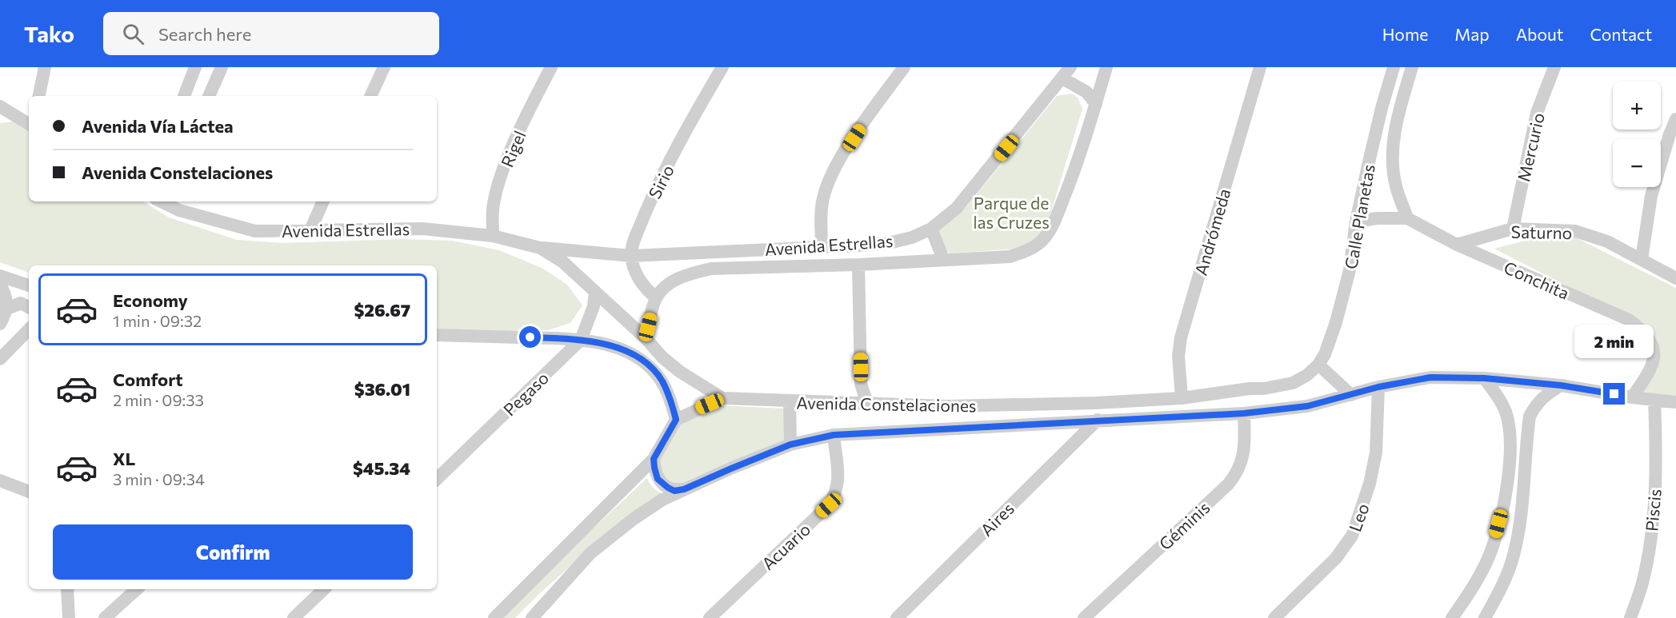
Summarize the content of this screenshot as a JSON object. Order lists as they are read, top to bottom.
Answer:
{
  "streets": {
    "street": [
      "Mercurio",
      "Rigel",
      "Sirio",
      "Calle Planetas",
      "Avenida Estrellas",
      "Andrómeda",
      "Saturno",
      "Conchita",
      "Pegaso",
      "Avenida Constelaciones",
      "Piscis",
      "Leo",
      "Aires",
      "Géminis",
      "Acuario"
    ]
  },
  "crossings": [
    ["Mercurio", "Saturno"],
    ["Rigel", "Avenida Estrellas"],
    ["Sirio", "Avenida Estrellas"],
    ["Calle Planetas", "Conchita"],
    ["Calle Planetas", "Avenida Constelaciones"],
    ["Avenida Estrellas", "Pegaso"],
    ["Avenida Estrellas", "Avenida Constelaciones"],
    ["Andrómeda", "Avenida Constelaciones"],
    ["Saturno", "Conchita"],
    ["Conchita", "Avenida Constelaciones"],
    ["Avenida Constelaciones", "Piscis"],
    ["Avenida Constelaciones", "Leo"],
    ["Avenida Constelaciones", "Aires"],
    ["Avenida Constelaciones", "Géminis"],
    ["Avenida Constelaciones", "Acuario"]
  ],
  "parks": ["Parque de las Cruzes"],
  "page": {
    "header": "Tako",
    "search": "Search here",
    "nav": [
      "Home",
      "Map",
      "About",
      "Contact"
    ],
    "map_buttons": ["+", "−"],
    "banner": ["Avenida Vía Láctea", "Avenida Constelaciones"],
    "list": [
      {
        "name": "Economy",
        "note": "1 min · 09:32",
        "value": "$26.67"
      },
      {
        "name": "Comfort",
        "note": "2 min · 09:33",
        "value": "$36.01"
      },
      {
        "name": "XL",
        "note": "3 min · 09:34",
        "value": "$45.34"
      }
    ],
    "bubble": "2 min",
    "buttons": "Confirm"
  }
}
